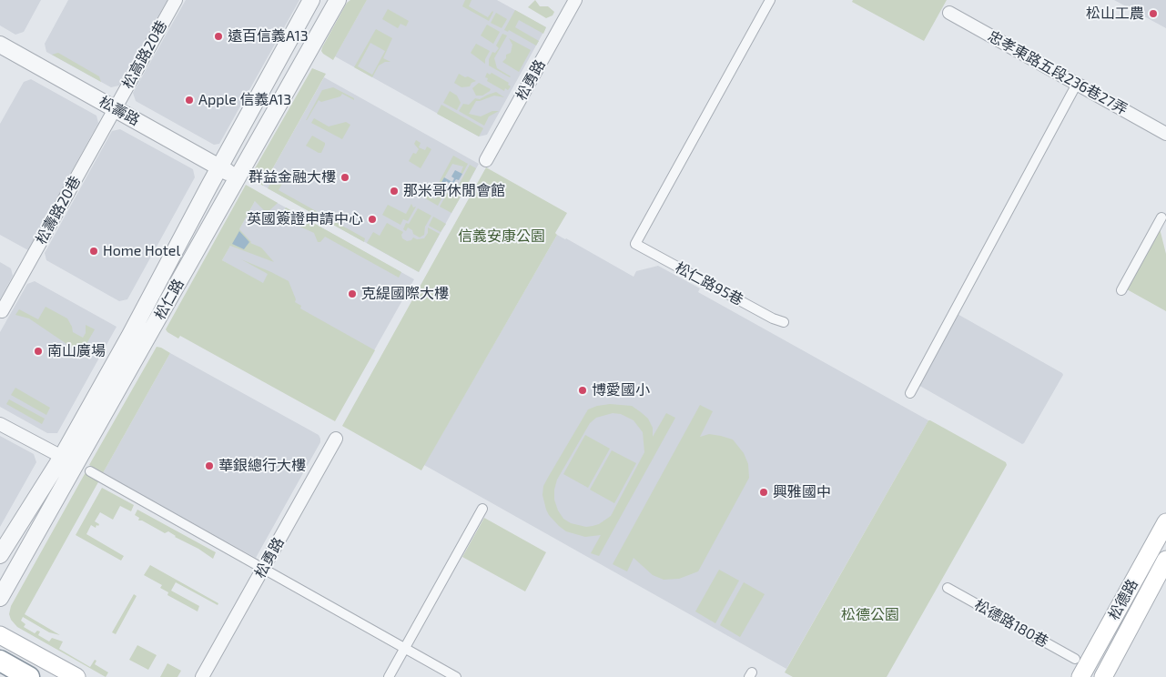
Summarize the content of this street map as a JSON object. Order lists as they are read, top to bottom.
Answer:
{
  "streets": {
    "main road": ["松德路"],
    "street": [
      "松高路20巷",
      "忠孝東路五段236巷27弄",
      "松勇路",
      "松壽路",
      "松壽路20巷",
      "松仁路95巷",
      "松仁路",
      "松德路180巷"
    ]
  },
  "crossings": [
    ["松高路20巷", "松壽路"],
    ["松高路20巷", "松壽路20巷"],
    ["松壽路", "松壽路20巷"],
    ["松壽路", "松仁路"]
  ],
  "parks": ["信義安康公園", "松德公園"],
  "places": [
    "松山工農",
    "遠百信義A13",
    "Apple 信義A13",
    "群益金融大樓",
    "那米哥休閒會館",
    "英國簽證申請中心",
    "Home Hotel",
    "克緹國際大樓",
    "南山廣場",
    "博愛國小",
    "華銀總行大樓",
    "興雅國中"
  ]
}
